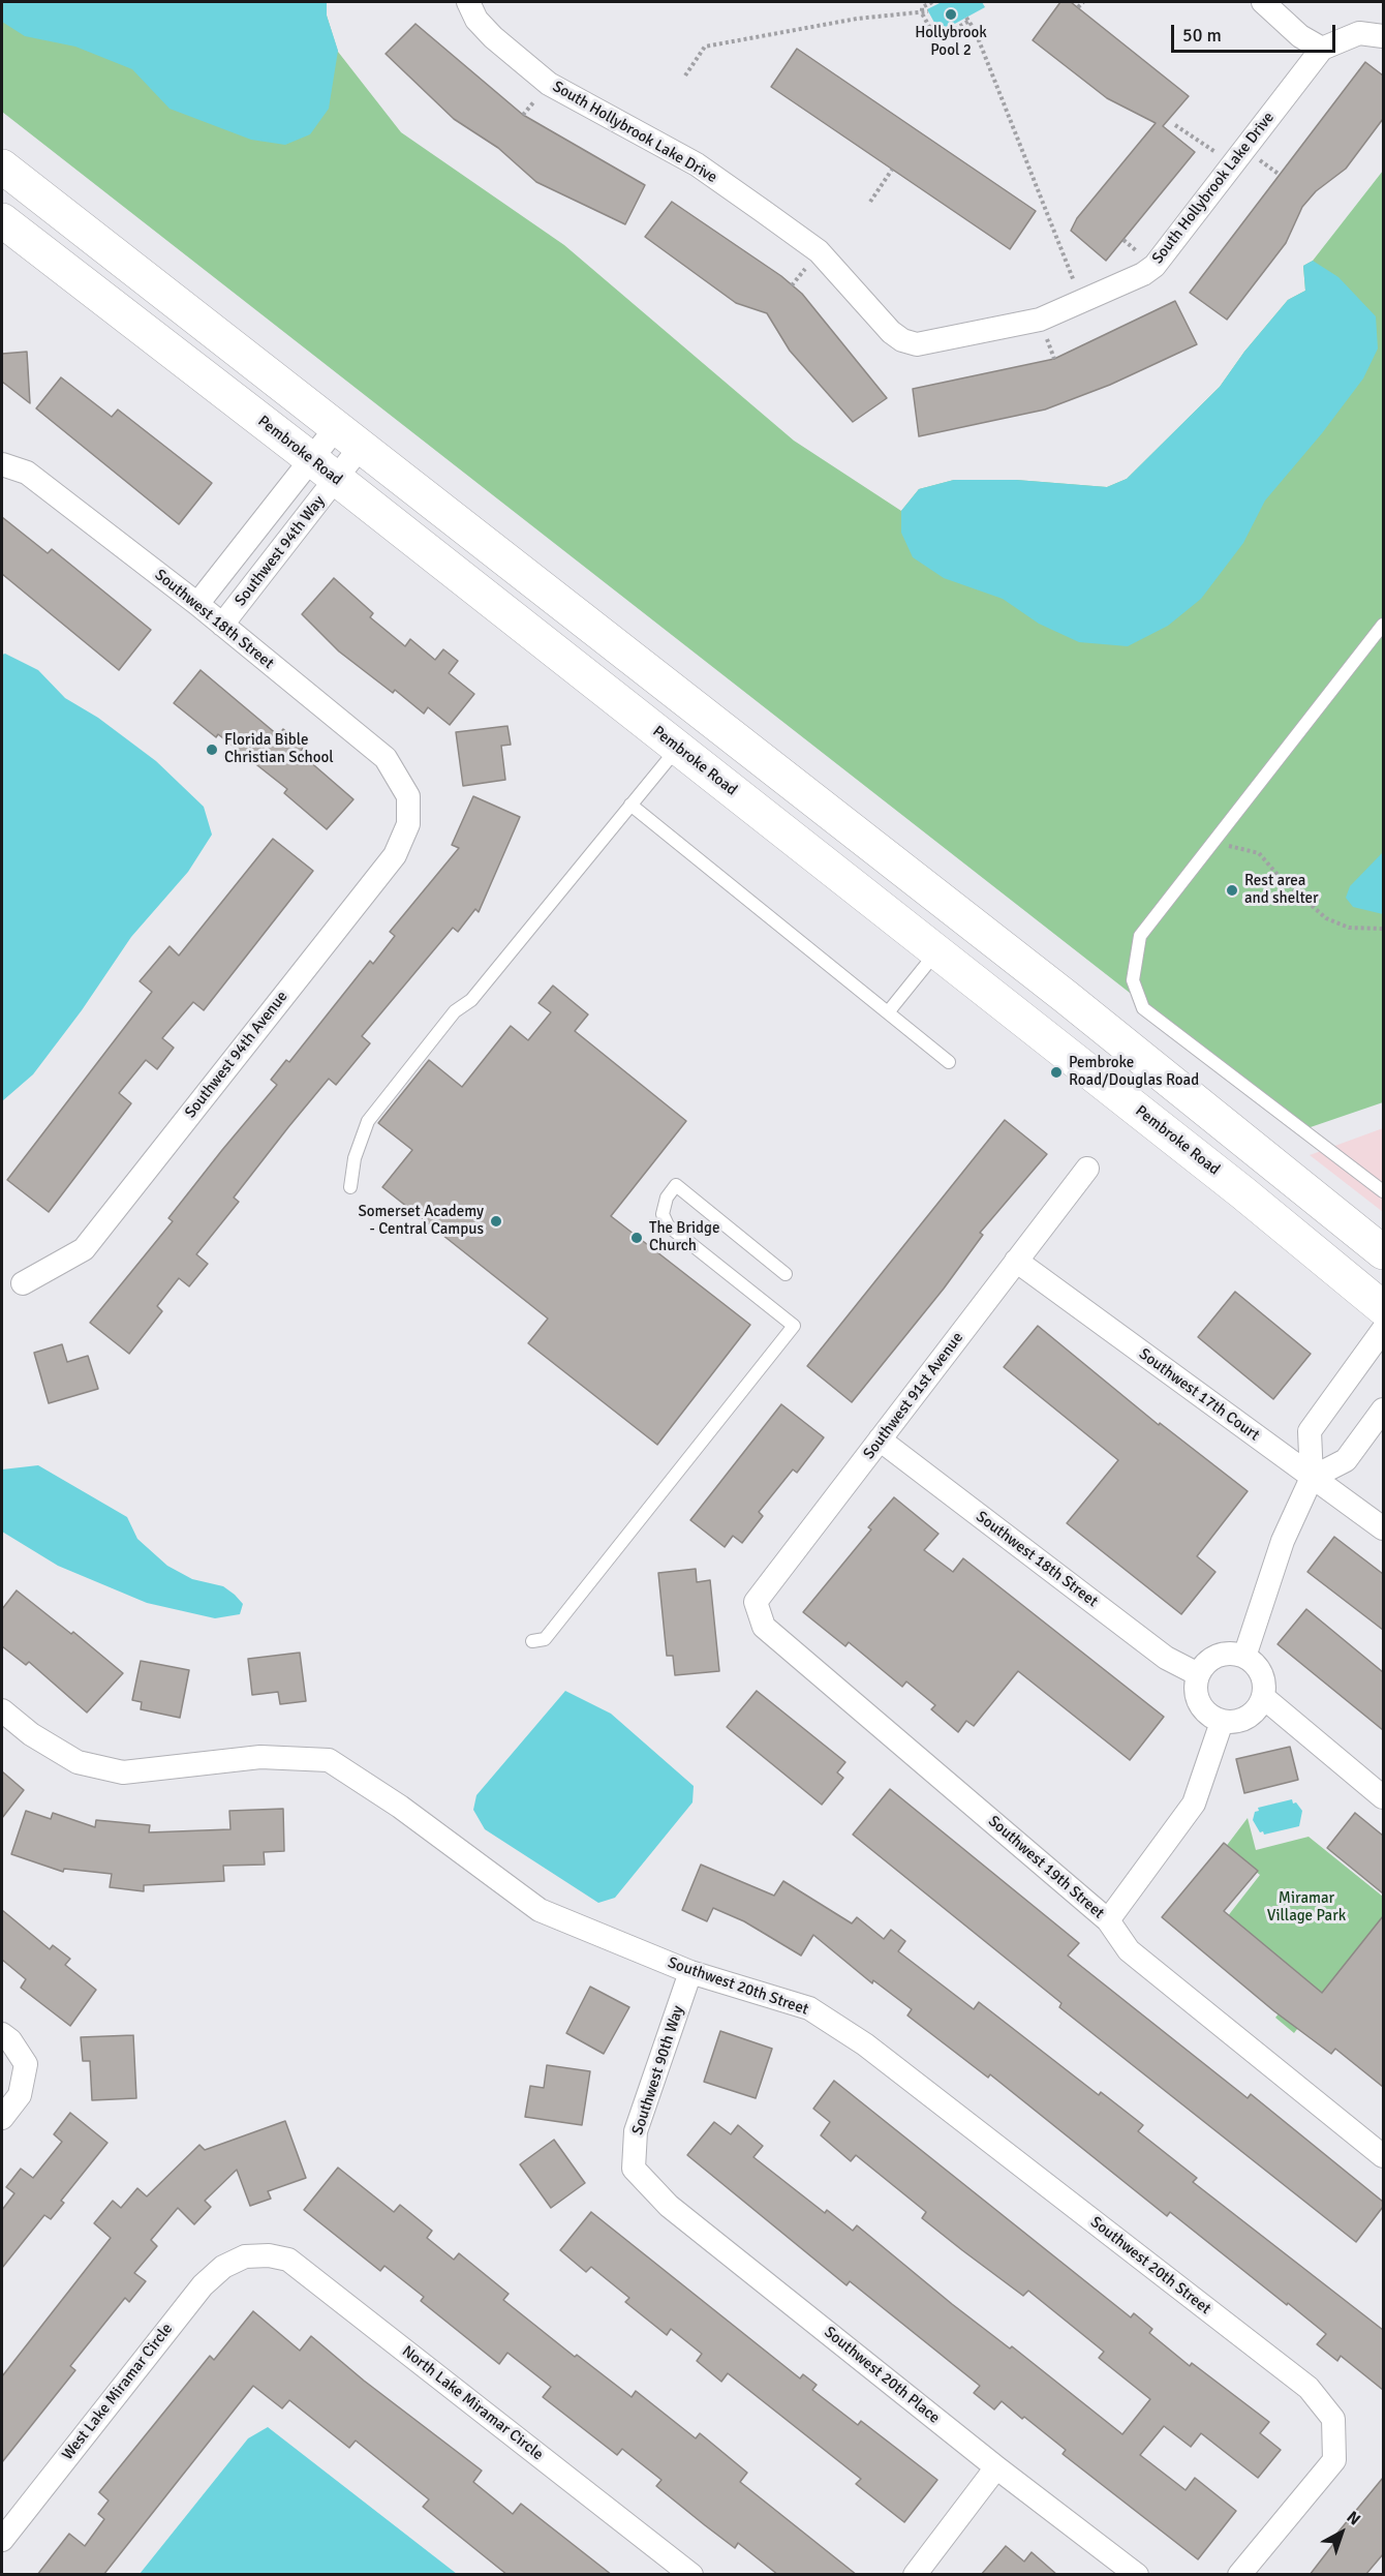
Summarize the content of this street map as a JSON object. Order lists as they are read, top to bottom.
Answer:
{
  "streets": {
    "main road": ["Pembroke Road"],
    "street": [
      "South Hollybrook Lake Drive",
      "Southwest 94th Way",
      "Southwest 18th Street",
      "Southwest 94th Avenue",
      "Southwest 17th Court",
      "Southwest 91st Avenue",
      "Southwest 19th Street",
      "Southwest 20th Street",
      "Southwest 90th Way",
      "Southwest 20th Place",
      "West Lake Miramar Circle",
      "North Lake Miramar Circle"
    ]
  },
  "crossings": [
    ["Pembroke Road", "Southwest 94th Way"],
    ["Southwest 94th Way", "Southwest 18th Street"],
    ["Southwest 18th Street", "Southwest 94th Avenue"],
    ["Southwest 18th Street", "Southwest 91st Avenue"],
    ["Southwest 17th Court", "Southwest 91st Avenue"],
    ["Southwest 91st Avenue", "Southwest 19th Street"],
    ["Southwest 20th Street", "Southwest 90th Way"],
    ["Southwest 90th Way", "Southwest 20th Place"],
    ["West Lake Miramar Circle", "North Lake Miramar Circle"]
  ],
  "parks": ["Miramar Village Park"],
  "places": [
    "Hollybrook Pool 2",
    "Florida Bible Christian School",
    "Rest area and shelter",
    "Pembroke Road/Douglas Road",
    "Somerset Academy - Central Campus",
    "The Bridge Church"
  ],
  "scale_bar": "50 m",
  "north": "top right"
}
